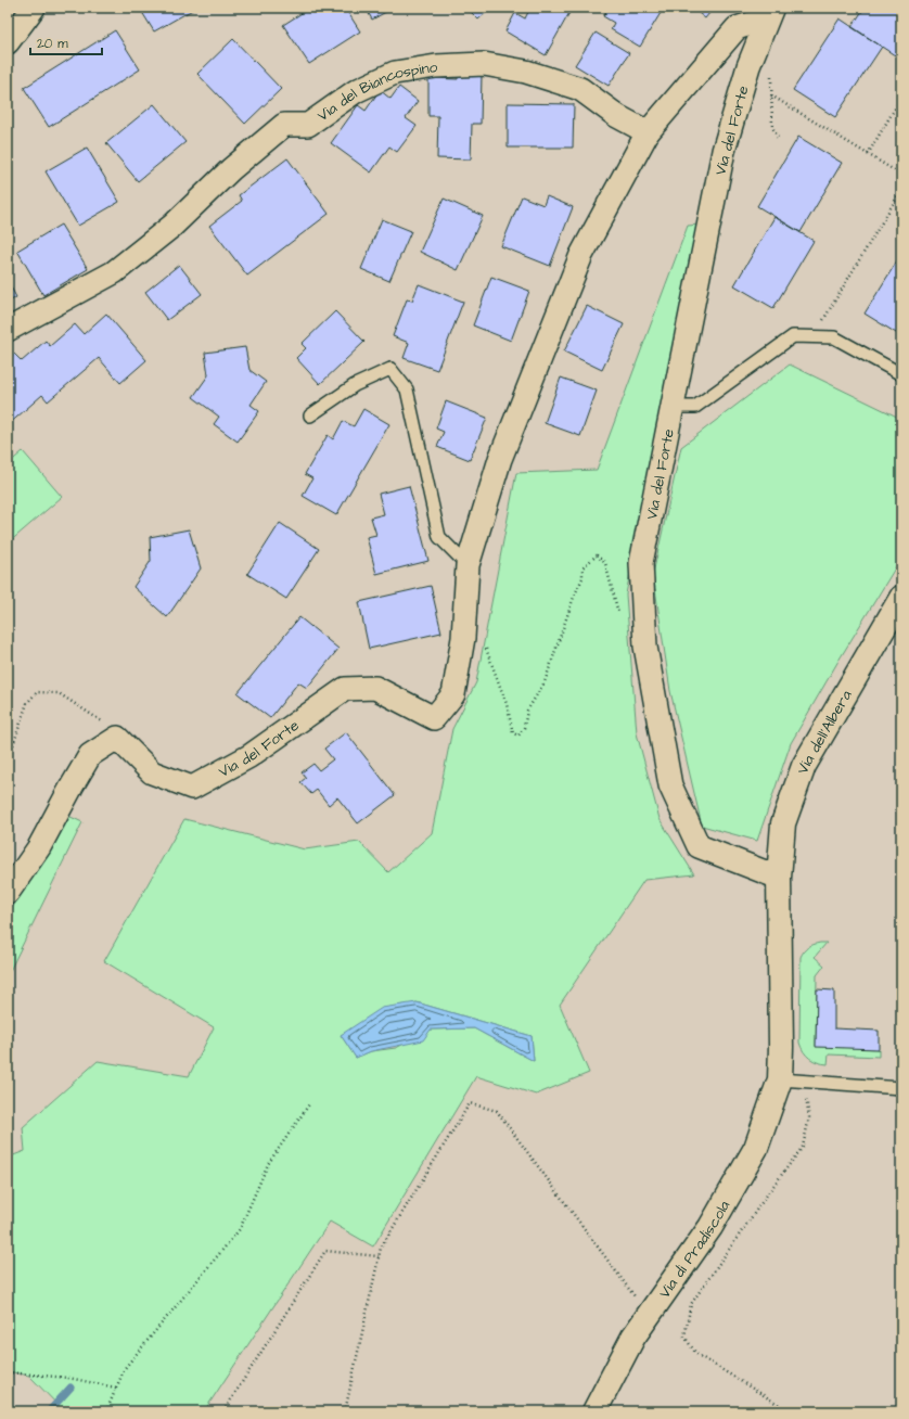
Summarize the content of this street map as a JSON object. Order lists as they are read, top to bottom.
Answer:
{
  "streets": {
    "street": [
      "Via del Biancospino",
      "Via del Forte",
      "Via dell'Albera",
      "Via di Pradiscola"
    ]
  },
  "crossings": [
    ["Via del Biancospino", "Via del Forte"],
    ["Via del Forte", "Via dell'Albera"],
    ["Via del Forte", "Via di Pradiscola"],
    ["Via dell'Albera", "Via di Pradiscola"]
  ],
  "scale_bar": "20 m"
}
